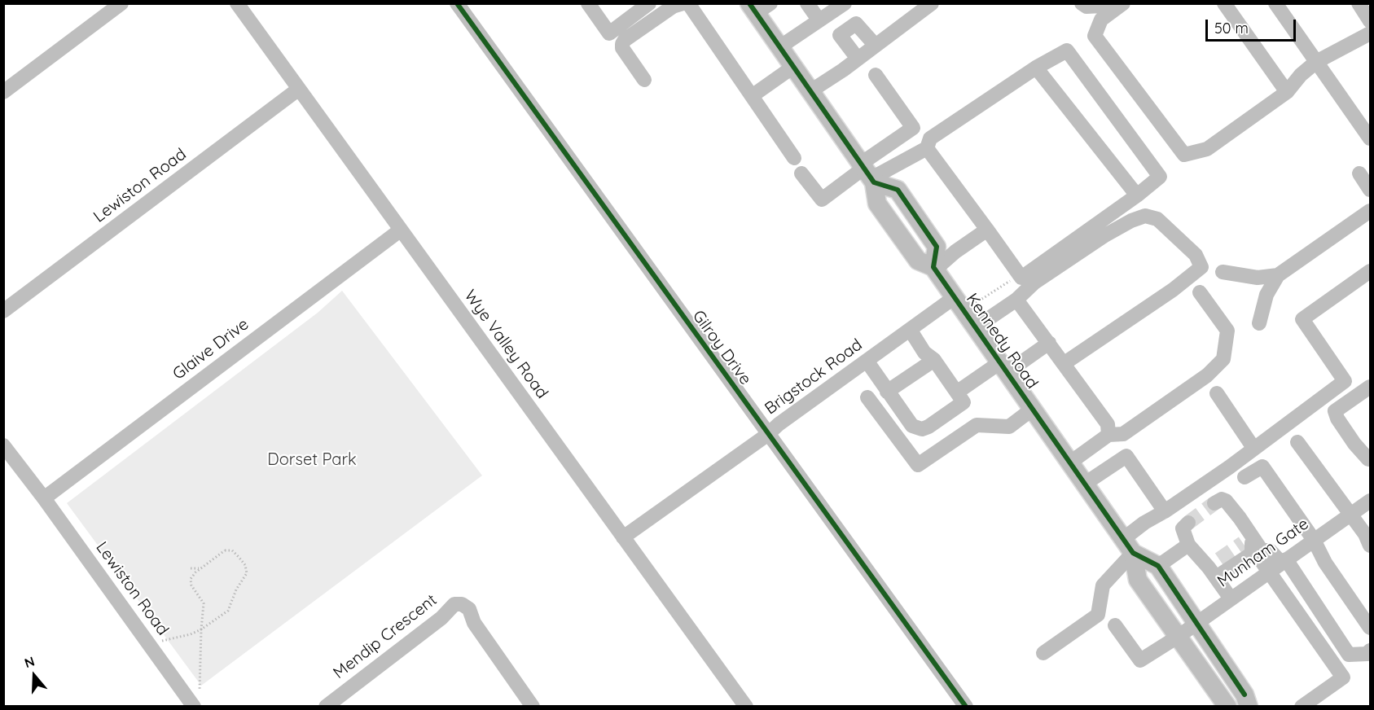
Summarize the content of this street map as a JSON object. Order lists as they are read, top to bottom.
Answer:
{
  "streets": {
    "main road": ["Kennedy Road"],
    "street": [
      "Lewiston Road",
      "Wye Valley Road",
      "Gilroy Drive",
      "Glaive Drive",
      "Brigstock Road",
      "Munham Gate",
      "Mendip Crescent"
    ]
  },
  "crossings": [
    ["Lewiston Road", "Wye Valley Road"],
    ["Lewiston Road", "Glaive Drive"],
    ["Kennedy Road", "Brigstock Road"],
    ["Kennedy Road", "Munham Gate"],
    ["Wye Valley Road", "Glaive Drive"],
    ["Wye Valley Road", "Brigstock Road"],
    ["Gilroy Drive", "Brigstock Road"]
  ],
  "parks": ["Dorset Park"],
  "scale_bar": "50 m",
  "north": "top"
}
